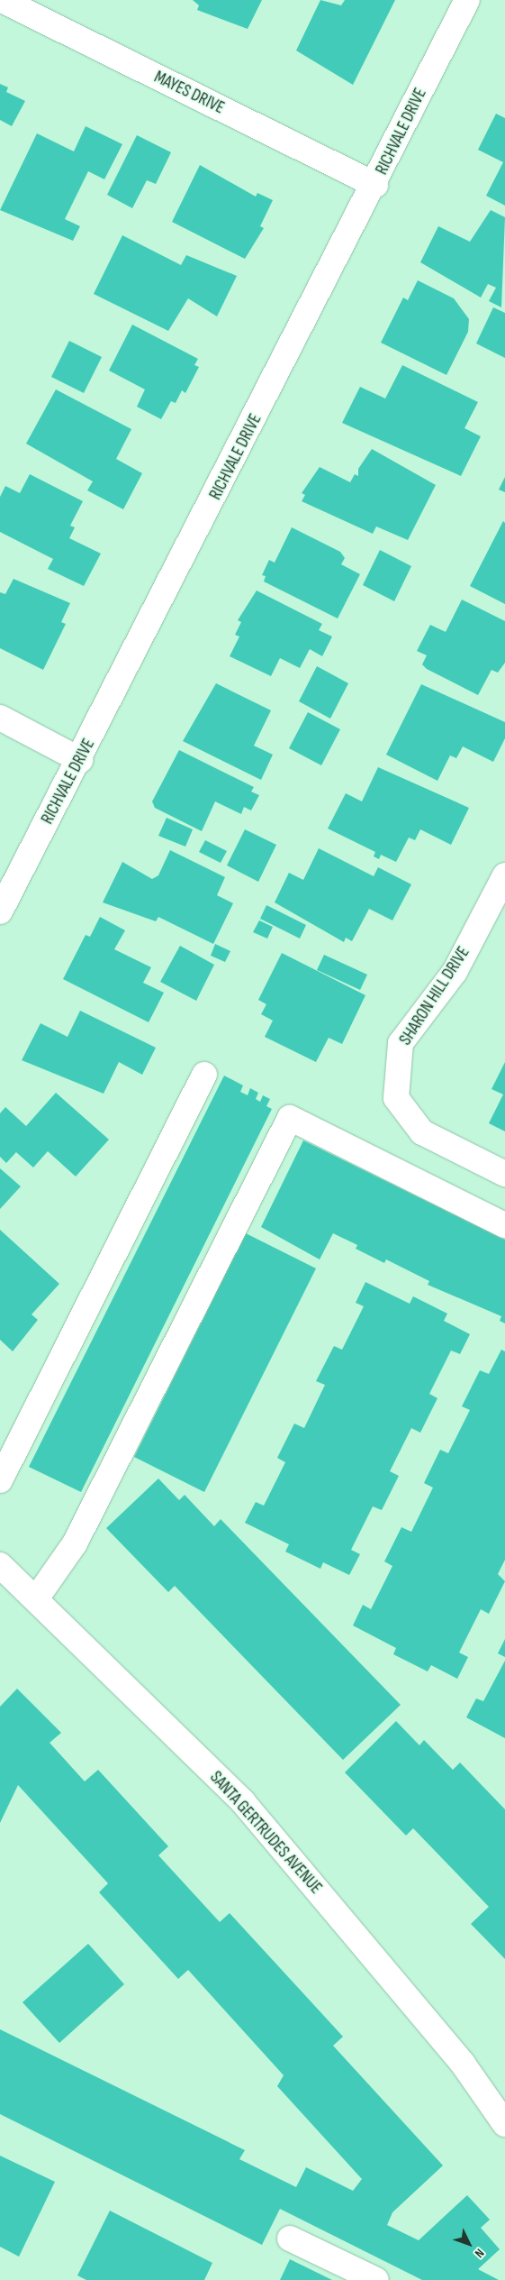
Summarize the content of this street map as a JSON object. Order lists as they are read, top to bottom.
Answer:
{
  "streets": {
    "street": [
      "MAYES DRIVE",
      "RICHVALE DRIVE",
      "SHARON HILL DRIVE",
      "SANTA GERTRUDES AVENUE"
    ]
  },
  "crossings": [
    ["MAYES DRIVE", "RICHVALE DRIVE"]
  ],
  "north": "bottom right"
}
